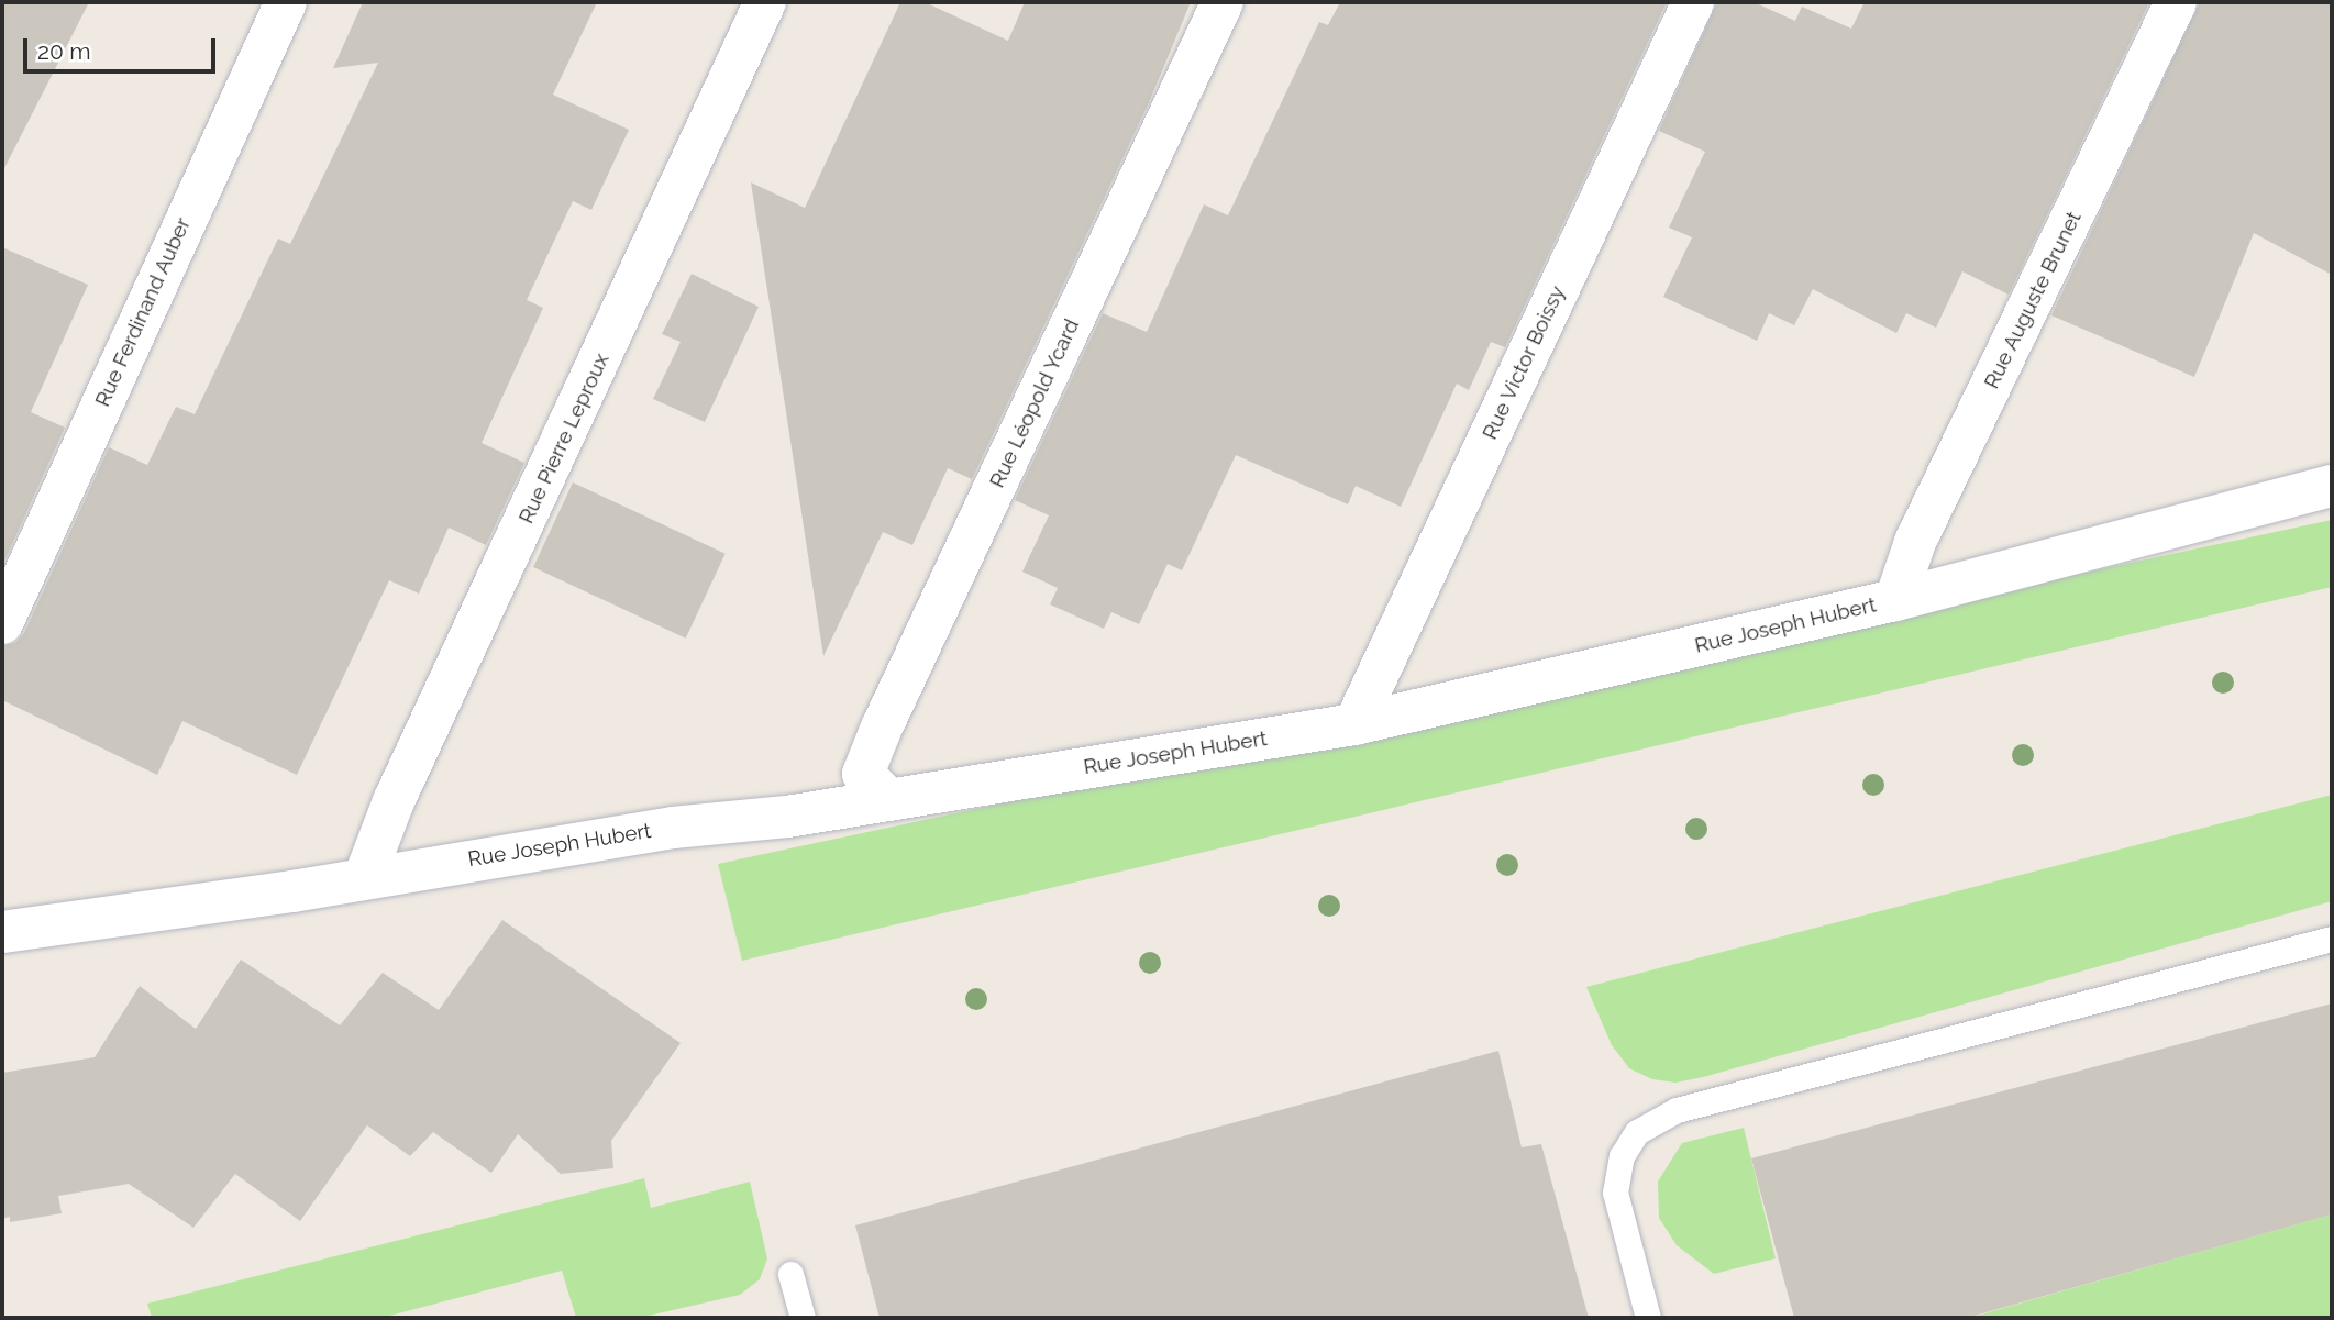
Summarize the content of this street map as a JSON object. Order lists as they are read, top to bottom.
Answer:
{
  "streets": {
    "street": [
      "Rue Auguste Brunet",
      "Rue Ferdinand Auber",
      "Rue Victor Boissy",
      "Rue Léopold Ycard",
      "Rue Pierre Leproux",
      "Rue Joseph Hubert"
    ]
  },
  "crossings": [
    ["Rue Auguste Brunet", "Rue Joseph Hubert"],
    ["Rue Victor Boissy", "Rue Joseph Hubert"],
    ["Rue Léopold Ycard", "Rue Joseph Hubert"],
    ["Rue Pierre Leproux", "Rue Joseph Hubert"]
  ],
  "scale_bar": "20 m"
}
